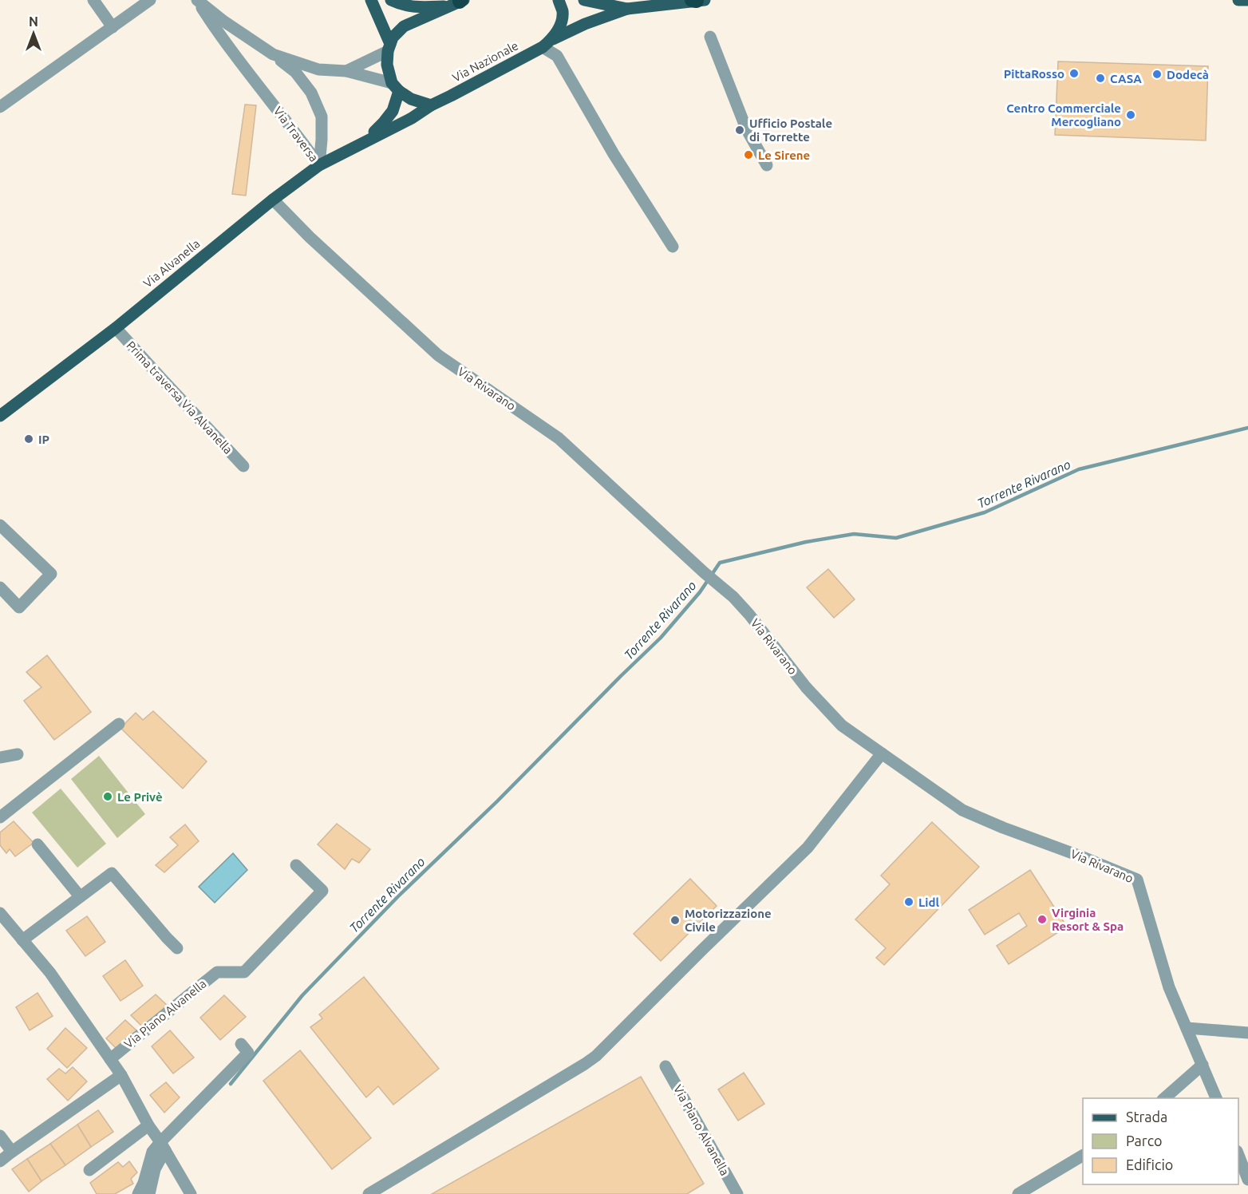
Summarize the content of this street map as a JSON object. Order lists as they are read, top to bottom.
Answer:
{
  "streets": {
    "main road": ["Via Nazionale", "Via Alvanella"],
    "street": [
      "Via Traversa",
      "Via Rivarano",
      "Prima traversa Via Alvanella",
      "Via Piano Alvanella"
    ]
  },
  "crossings": [
    ["Via Nazionale", "Via Alvanella"],
    ["Via Traversa", "Via Alvanella"],
    ["Via Alvanella", "Via Rivarano"],
    ["Via Alvanella", "Prima traversa Via Alvanella"]
  ],
  "water": ["Torrente Rivarano"],
  "places": [
    "PittaRosso",
    "Dodecà",
    "CASA",
    "Centro Commerciale Mercogliano",
    "Ufficio Postale di Torrette",
    "Le Sirene",
    "IP",
    "Le Privè",
    "Lidl",
    "Virginia Resort & Spa",
    "Motorizzazione Civile"
  ],
  "legend": ["Strada", "Parco", "Edificio"],
  "north": "top"
}
